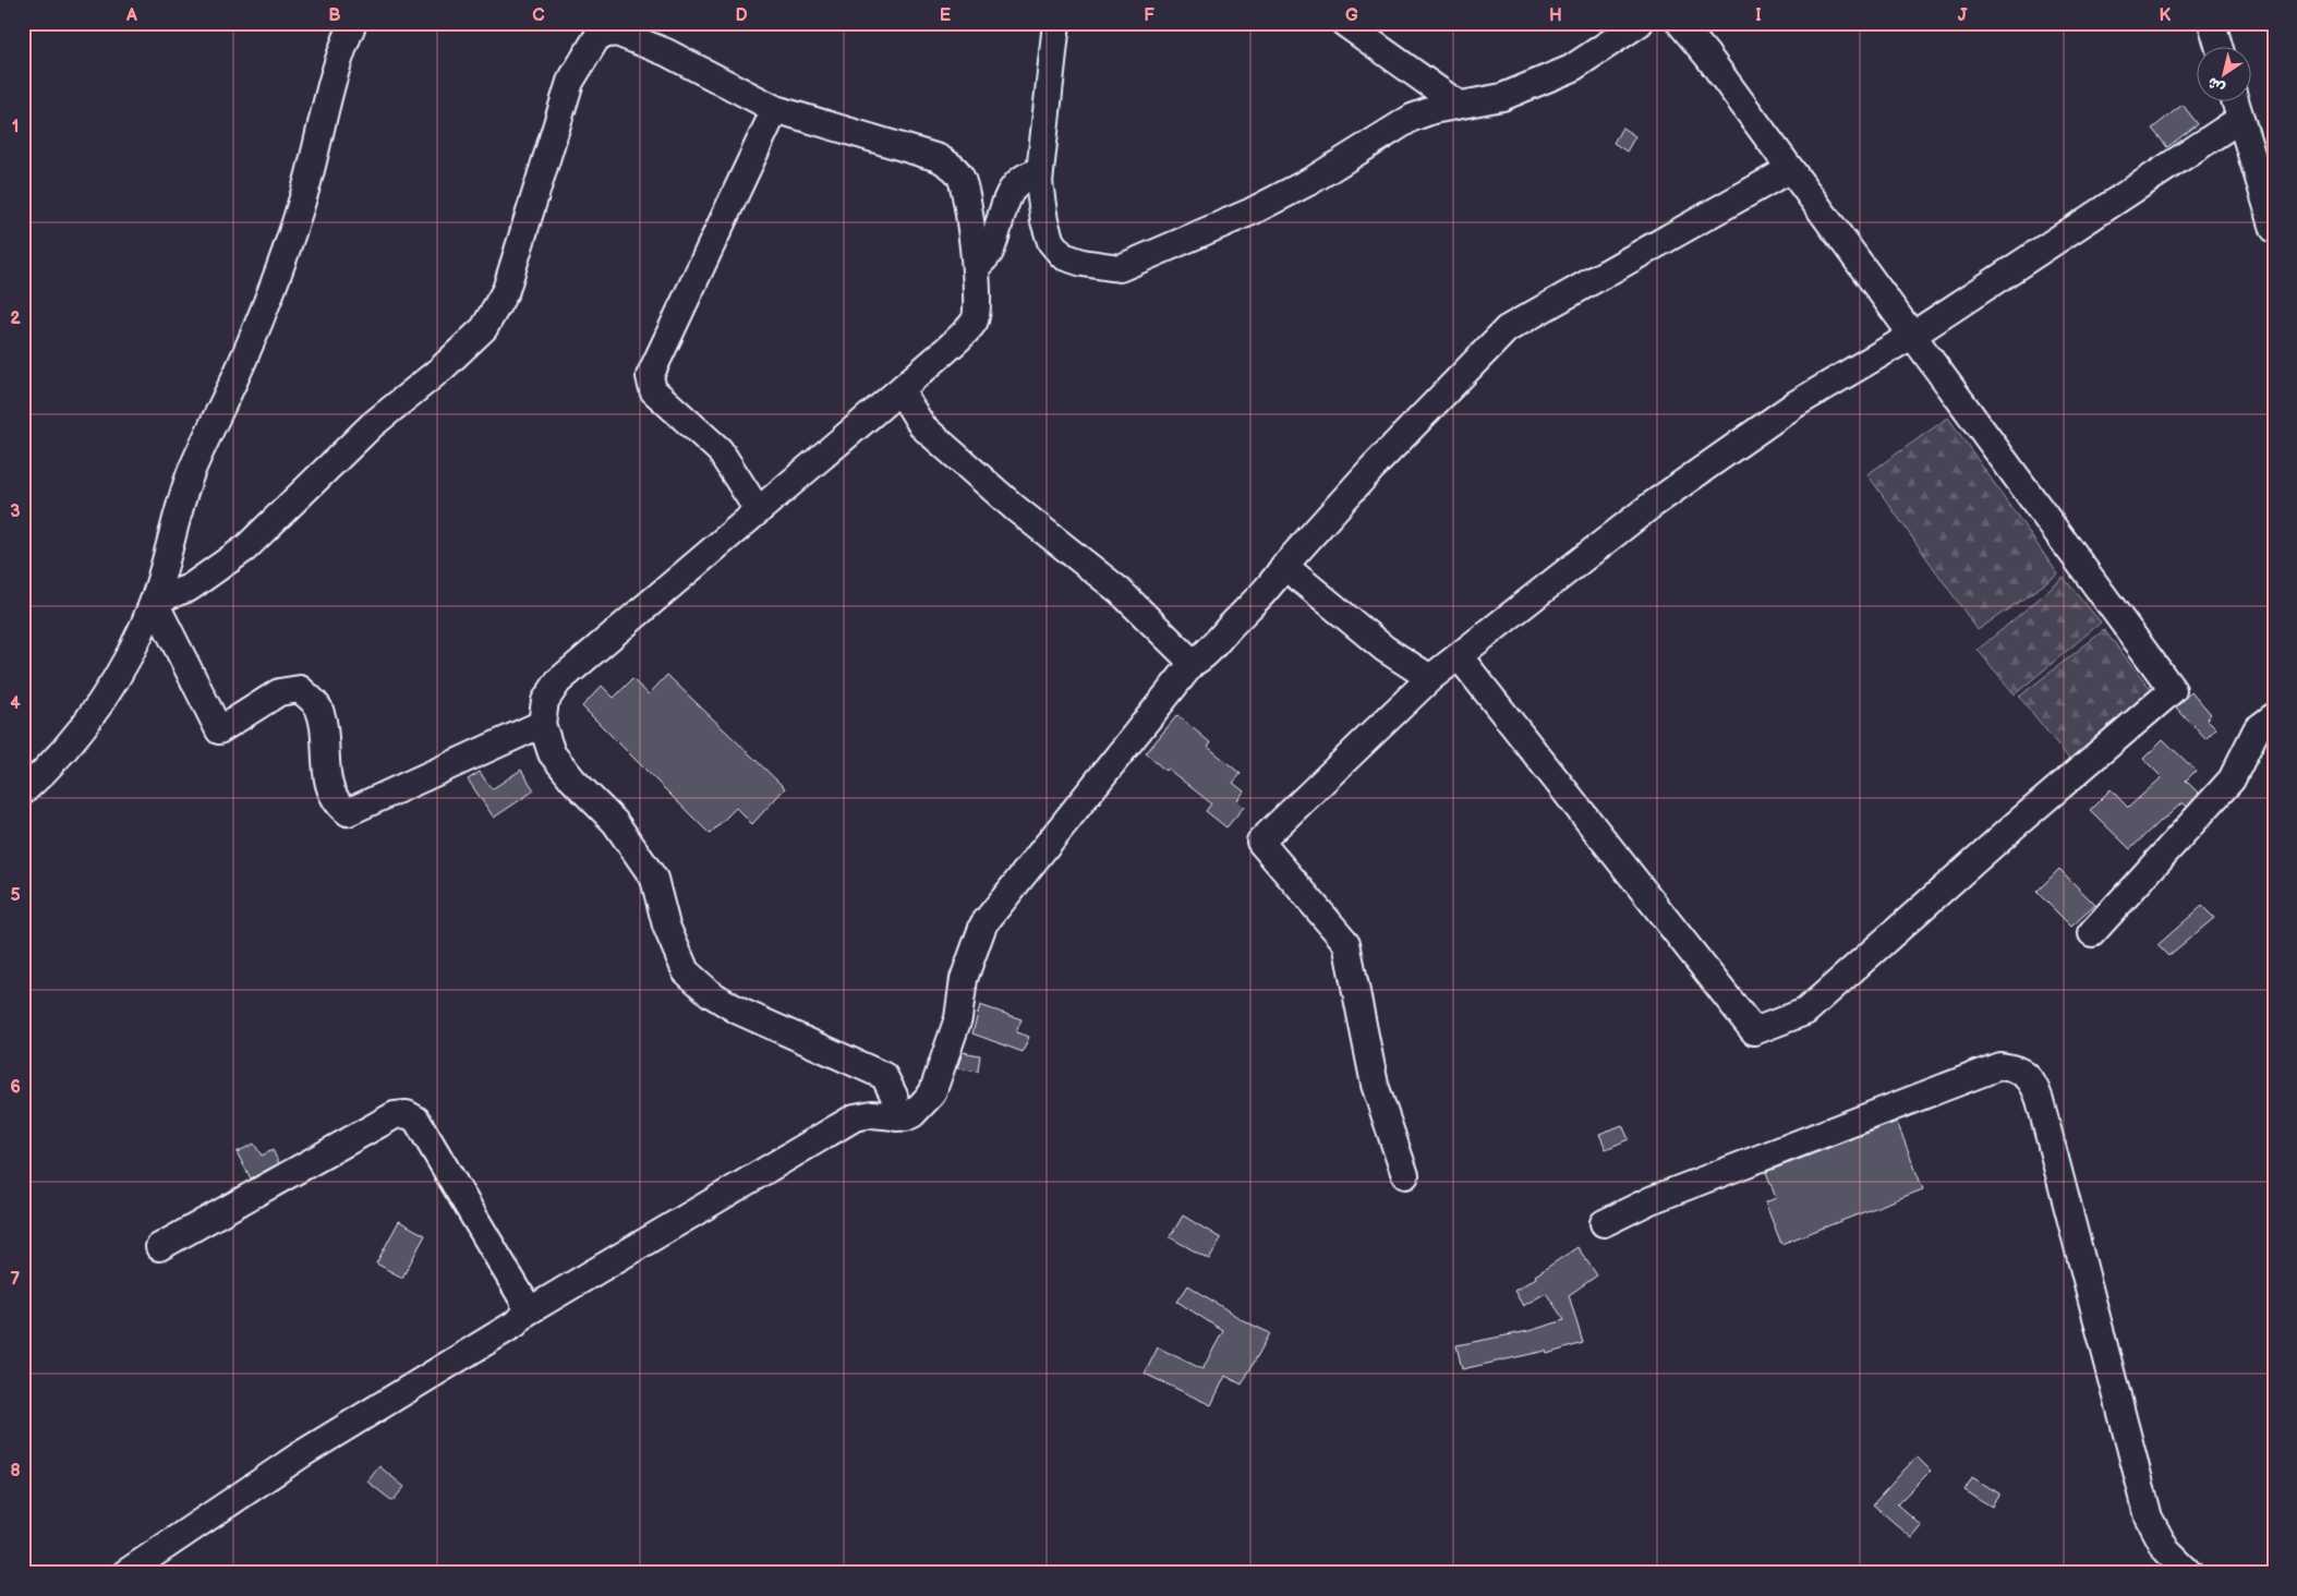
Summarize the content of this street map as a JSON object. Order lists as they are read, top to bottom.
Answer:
{
  "north": "bottom left",
  "grid": {
    "columns": [
      "A",
      "B",
      "C",
      "D",
      "E",
      "F",
      "G",
      "H",
      "I",
      "J",
      "K"
    ],
    "rows": [
      "1",
      "2",
      "3",
      "4",
      "5",
      "6",
      "7",
      "8"
    ]
  }
}
